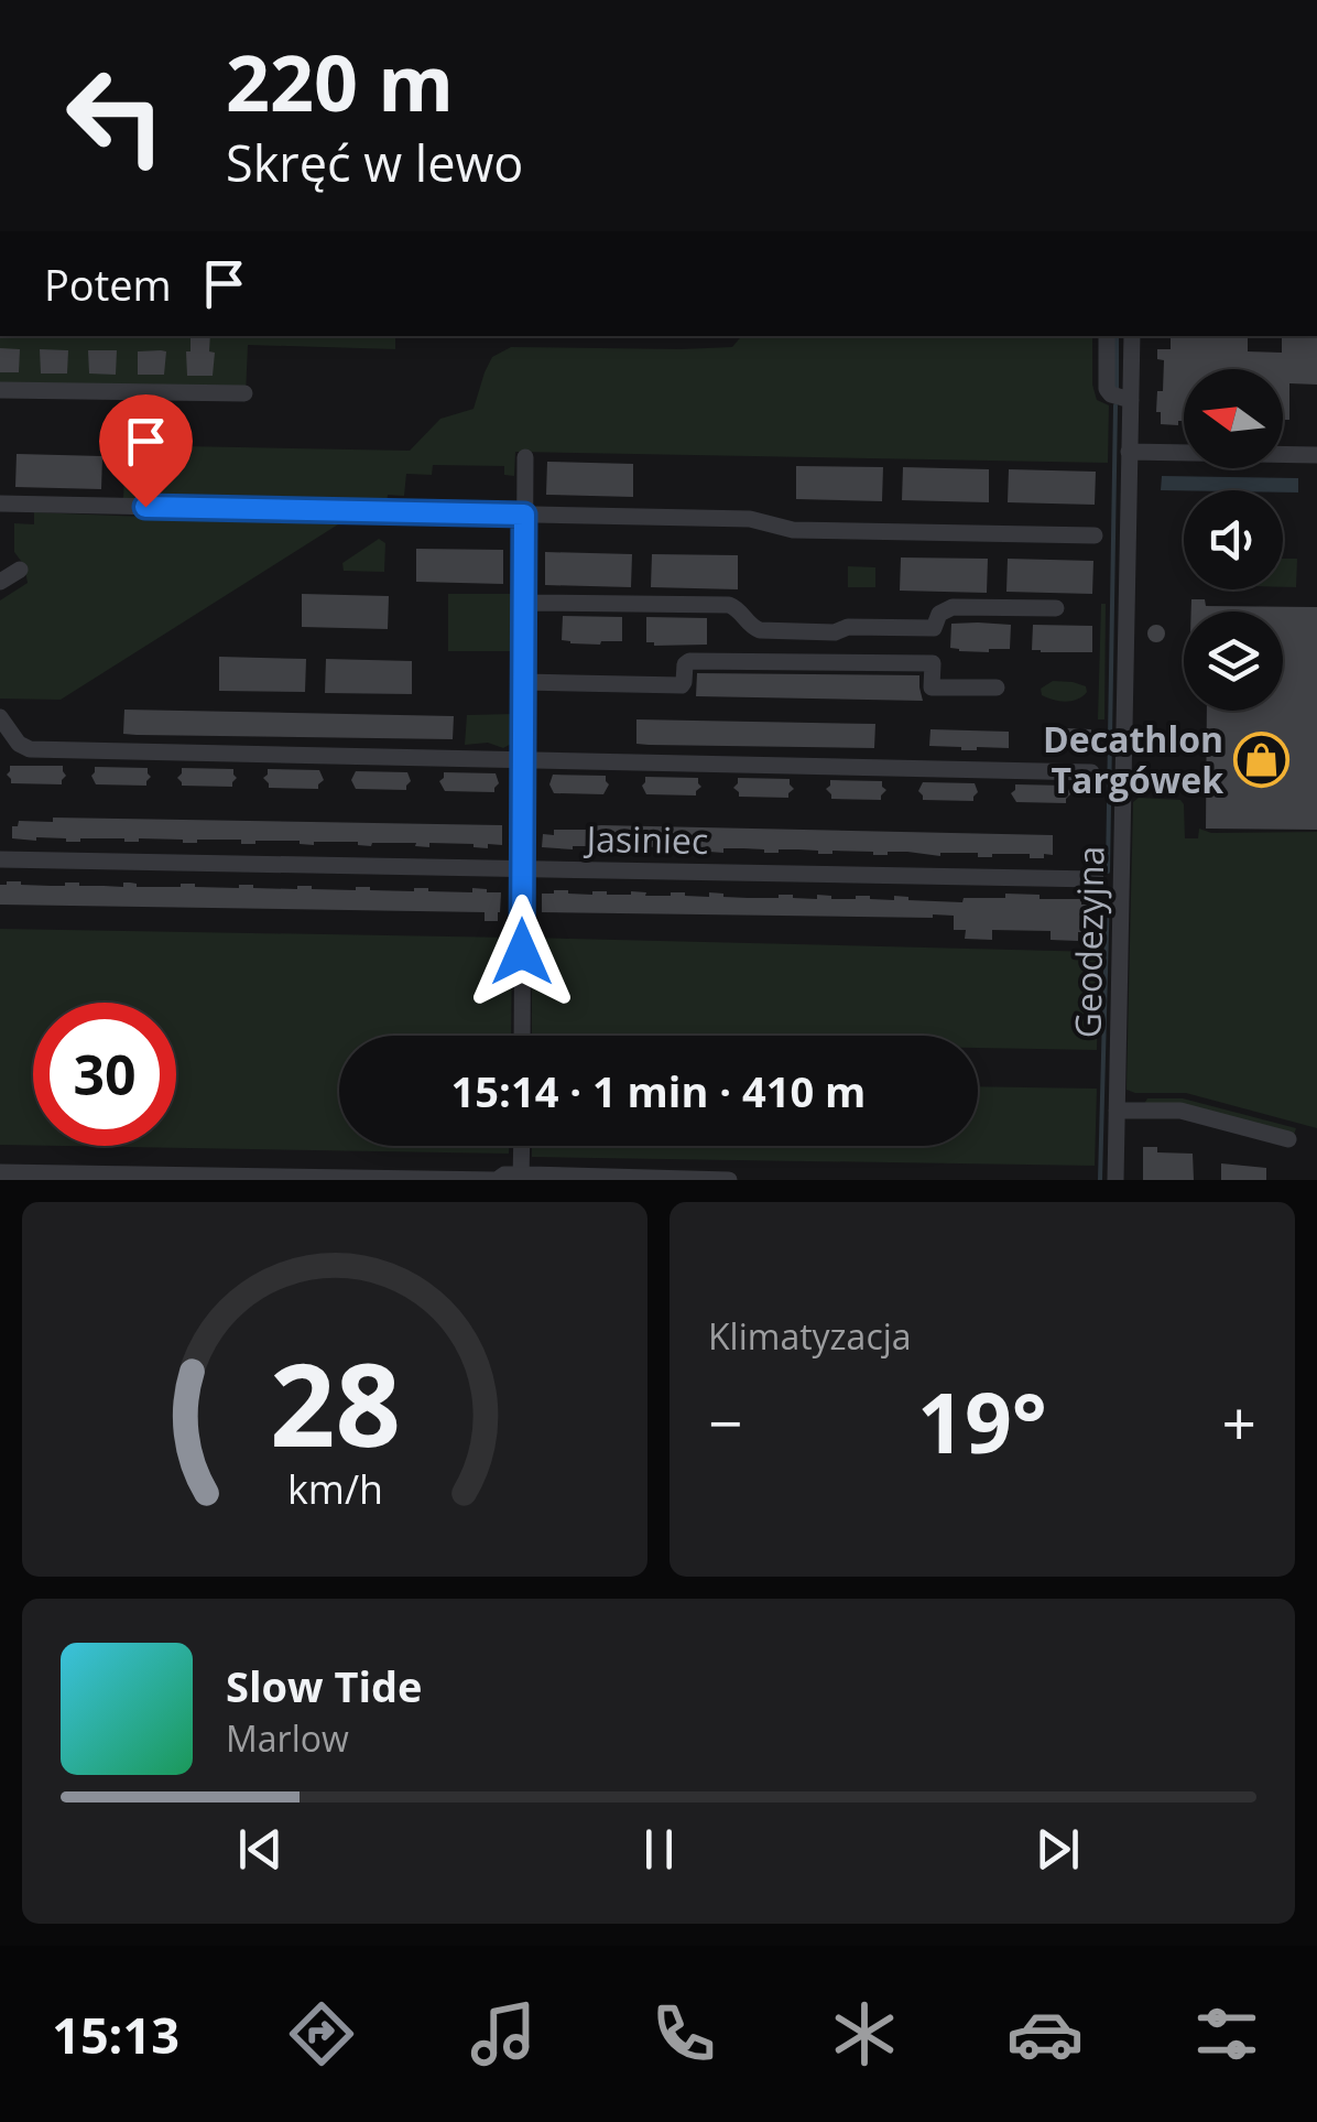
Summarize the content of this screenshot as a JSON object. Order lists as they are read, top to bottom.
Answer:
{
  "streets": {
    "street": ["Jasiniec", "Geodezyjna"]
  },
  "places": {
    "shop": ["Decathlon Targówek"]
  },
  "north": "left",
  "page": {
    "turn": ["220 m", "Skręć w lewo"],
    "then": "Potem",
    "limit": "30",
    "trip": "15:14 · 1 min · 410 m",
    "tile": "Klimatyzacja",
    "heat": ["−", "19°", "+"],
    "song": ["Slow Tide", "Marlow"],
    "tabs": "15:13",
    "gauge": ["28", "km/h"]
  }
}
